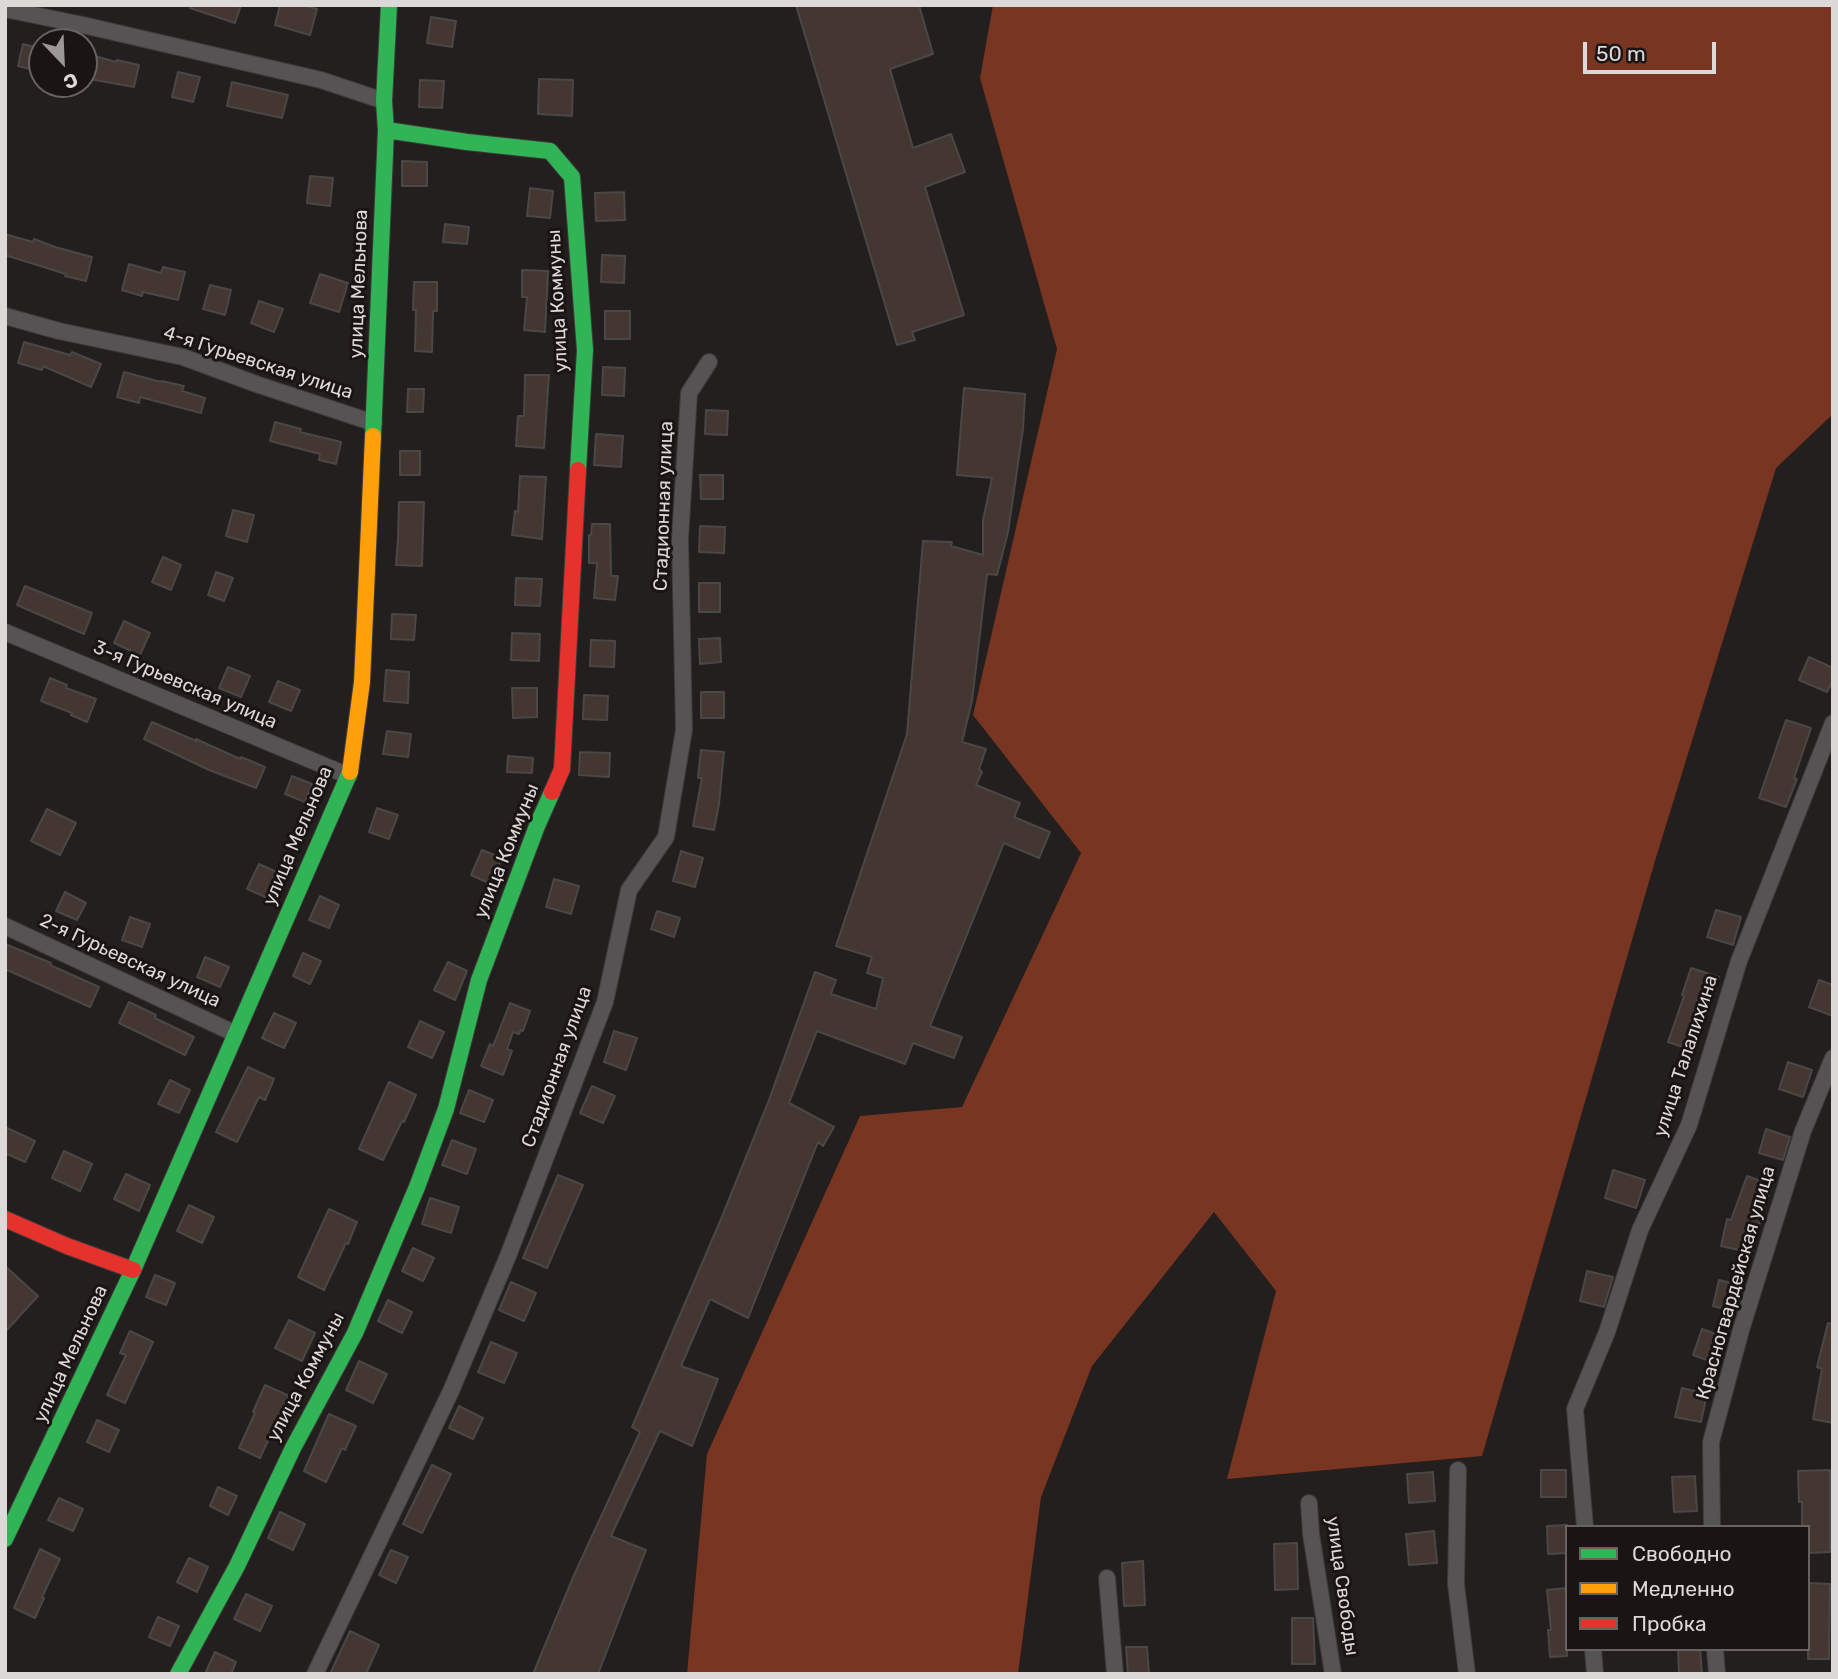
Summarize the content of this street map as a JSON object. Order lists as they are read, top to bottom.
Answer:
{
  "streets": {
    "street": [
      "улица Мельнова",
      "улица Коммуны",
      "4-я Гурьевская улица",
      "Стадионная улица",
      "3-я Гурьевская улица",
      "2-я Гурьевская улица",
      "улица Талалихина",
      "Красногвардейская улица",
      "улица Свободы"
    ]
  },
  "crossings": [
    ["улица Мельнова", "улица Коммуны"],
    ["улица Мельнова", "4-я Гурьевская улица"],
    ["улица Мельнова", "3-я Гурьевская улица"],
    ["улица Мельнова", "2-я Гурьевская улица"]
  ],
  "legend": ["Свободно", "Медленно", "Пробка"],
  "scale_bar": "50 m",
  "north": "bottom right"
}
